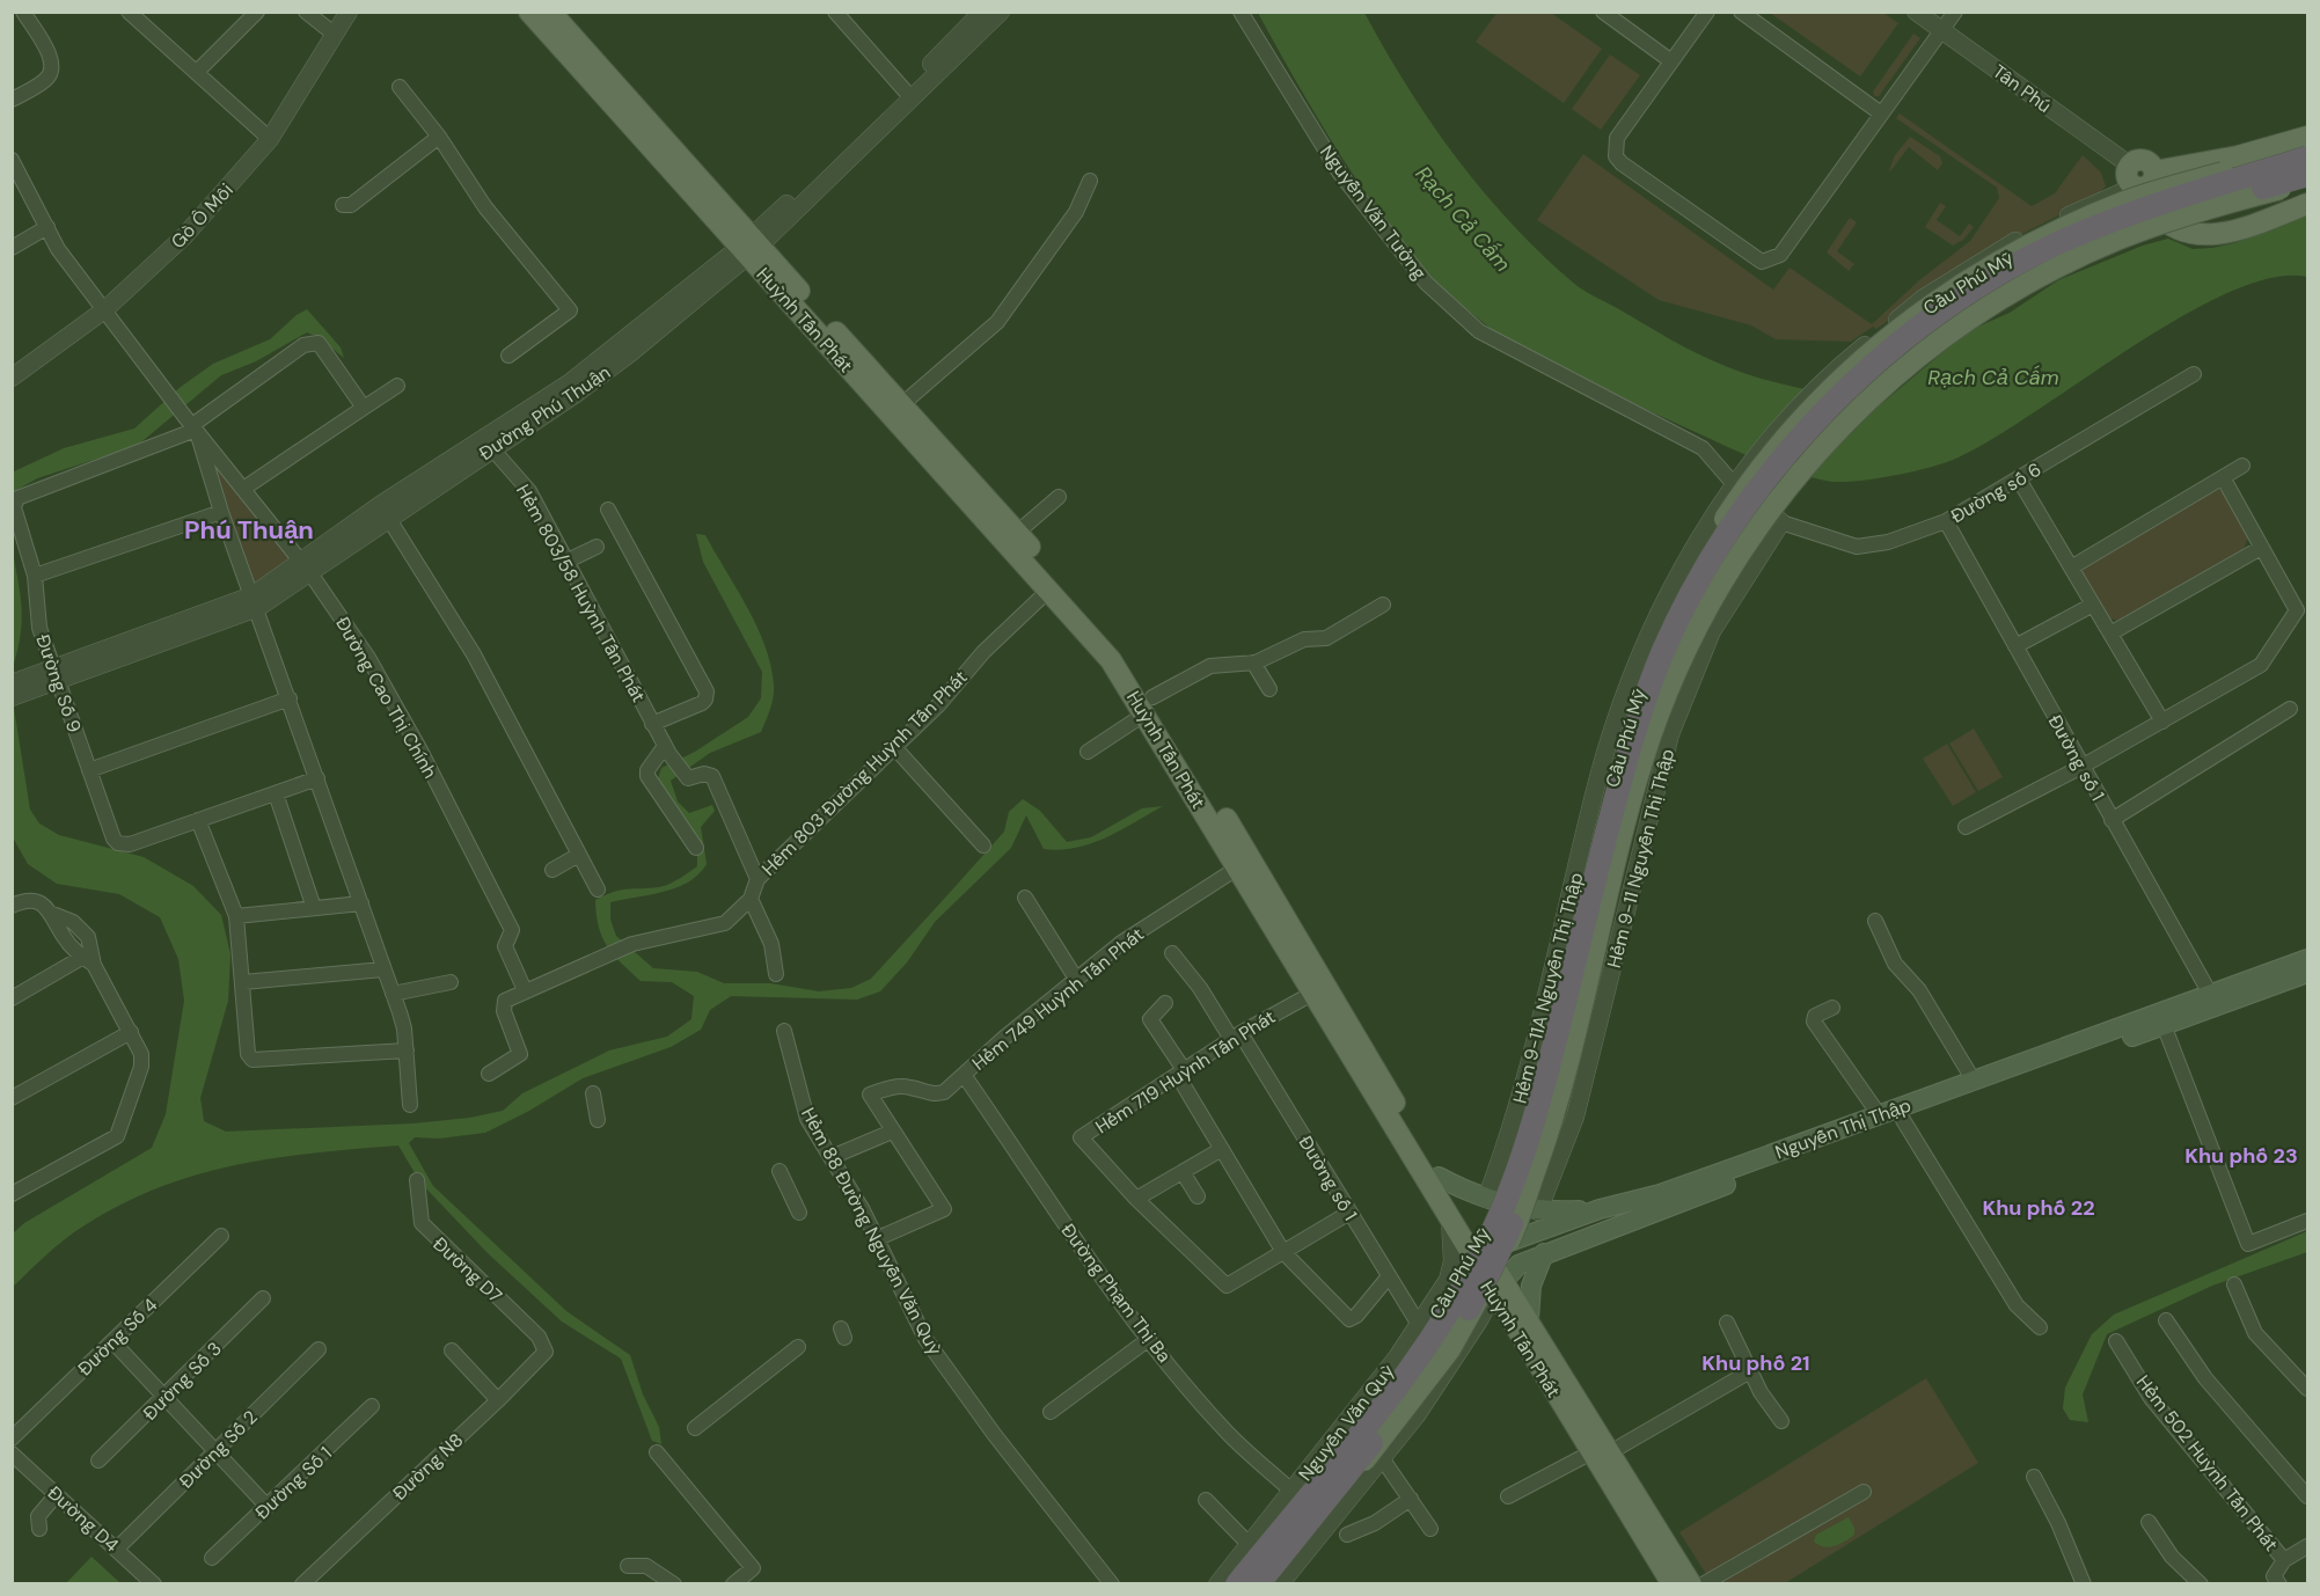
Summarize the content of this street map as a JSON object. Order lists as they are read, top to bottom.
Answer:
{
  "streets": {
    "highway": ["Cầu Phú Mỹ"],
    "main road": ["Huỳnh Tấn Phát", "Nguyễn Thị Thập"],
    "street": [
      "Tân Phú",
      "Nguyễn Văn Tưởng",
      "Gò Ô Môi",
      "Đường Phú Thuận",
      "Đường số 6",
      "Hẻm 803/58 Huỳnh Tấn Phát",
      "Đường Số 9",
      "Đường Cao Thị Chính",
      "Đường số 1",
      "Hẻm 803 Đường Huỳnh Tấn Phát",
      "Hẻm 9-11 Nguyễn Thị Thập",
      "Hẻm 9-11A Nguyễn Thị Thập",
      "Hẻm 749 Huỳnh Tấn Phát",
      "Hẻm 719 Huỳnh Tấn Phát",
      "Hẻm 88 Đường Nguyễn Văn Quỳ",
      "Đường D7",
      "Đường Phạm Thị Ba",
      "Đường Số 4",
      "Đường Số 3",
      "Nguyễn Văn Quỳ",
      "Đường Số 2",
      "Hẻm 502 Huỳnh Tấn Phát",
      "Đường N8",
      "Đường Số 1",
      "Đường D4"
    ]
  },
  "crossings": [
    ["Nguyễn Văn Tưởng", "Hẻm 9-11A Nguyễn Thị Thập"],
    ["Gò Ô Môi", "Đường Cao Thị Chính"],
    ["Huỳnh Tấn Phát", "Đường Phú Thuận"],
    ["Huỳnh Tấn Phát", "Hẻm 803 Đường Huỳnh Tấn Phát"],
    ["Huỳnh Tấn Phát", "Hẻm 749 Huỳnh Tấn Phát"],
    ["Huỳnh Tấn Phát", "Hẻm 719 Huỳnh Tấn Phát"],
    ["Huỳnh Tấn Phát", "Nguyễn Thị Thập"],
    ["Huỳnh Tấn Phát", "Nguyễn Văn Quỳ"],
    ["Đường Phú Thuận", "Hẻm 803/58 Huỳnh Tấn Phát"],
    ["Đường Phú Thuận", "Đường Số 9"],
    ["Đường Phú Thuận", "Đường Cao Thị Chính"],
    ["Đường số 6", "Đường số 1"],
    ["Đường số 6", "Hẻm 9-11 Nguyễn Thị Thập"],
    ["Hẻm 803/58 Huỳnh Tấn Phát", "Hẻm 803 Đường Huỳnh Tấn Phát"],
    ["Đường Số 9", "Đường Cao Thị Chính"],
    ["Đường Cao Thị Chính", "Hẻm 803 Đường Huỳnh Tấn Phát"],
    ["Đường số 1", "Hẻm 719 Huỳnh Tấn Phát"],
    ["Đường số 1", "Nguyễn Thị Thập"],
    ["Đường số 1", "Nguyễn Văn Quỳ"],
    ["Hẻm 749 Huỳnh Tấn Phát", "Đường Phạm Thị Ba"],
    ["Nguyễn Thị Thập", "Nguyễn Văn Quỳ"],
    ["Đường D7", "Đường N8"],
    ["Đường Phạm Thị Ba", "Nguyễn Văn Quỳ"],
    ["Đường Số 2", "Đường D4"]
  ],
  "districts": [
    "Phú Thuận",
    "Khu phố 23",
    "Khu phố 22",
    "Khu phố 21"
  ],
  "water": ["Rạch Cả Cấm"]
}
